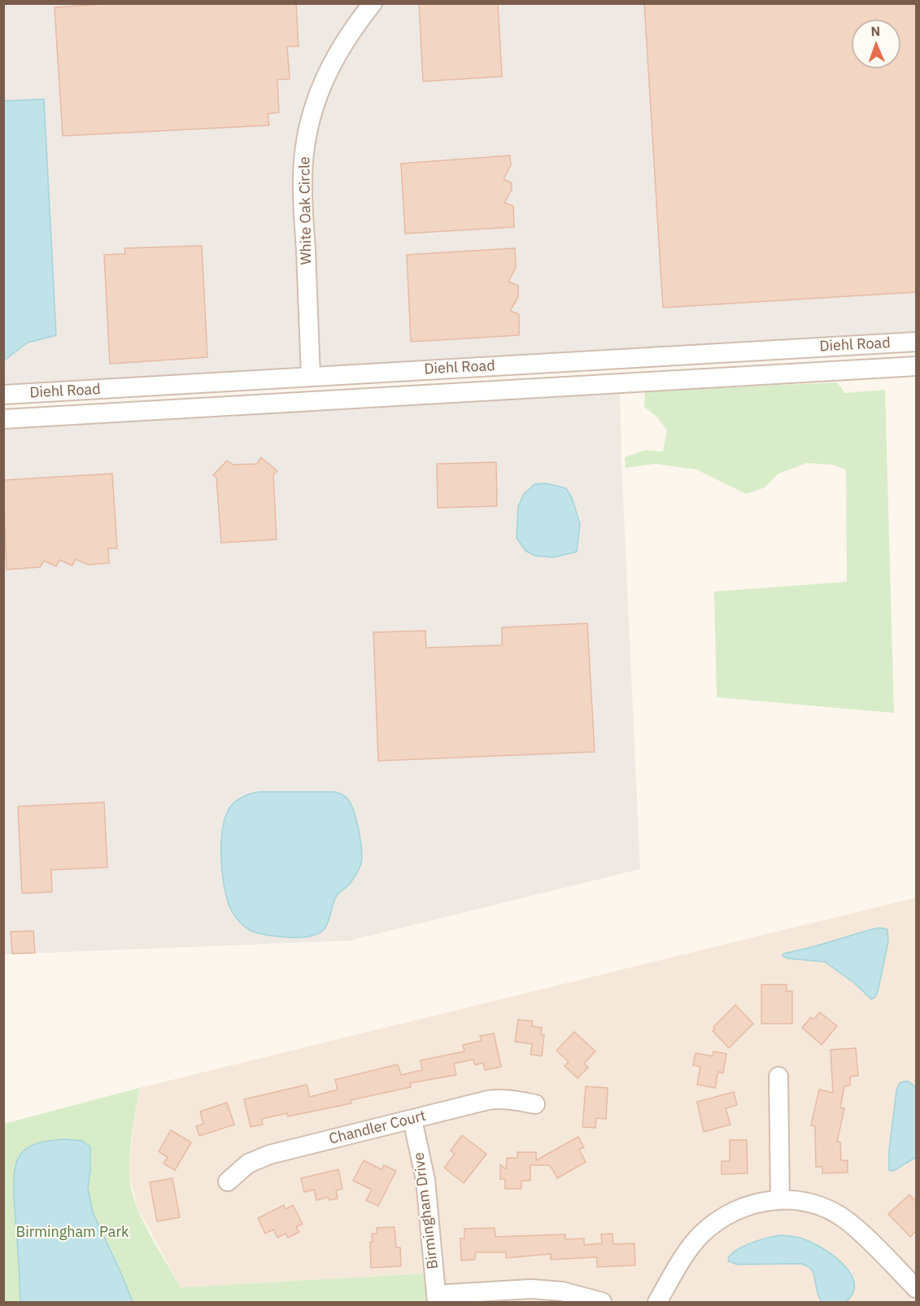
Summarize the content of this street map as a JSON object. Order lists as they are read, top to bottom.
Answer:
{
  "streets": {
    "street": [
      "White Oak Circle",
      "Diehl Road",
      "Chandler Court",
      "Birmingham Drive"
    ]
  },
  "crossings": [
    ["White Oak Circle", "Diehl Road"],
    ["Chandler Court", "Birmingham Drive"]
  ],
  "parks": ["Birmingham Park"],
  "north": "top"
}
